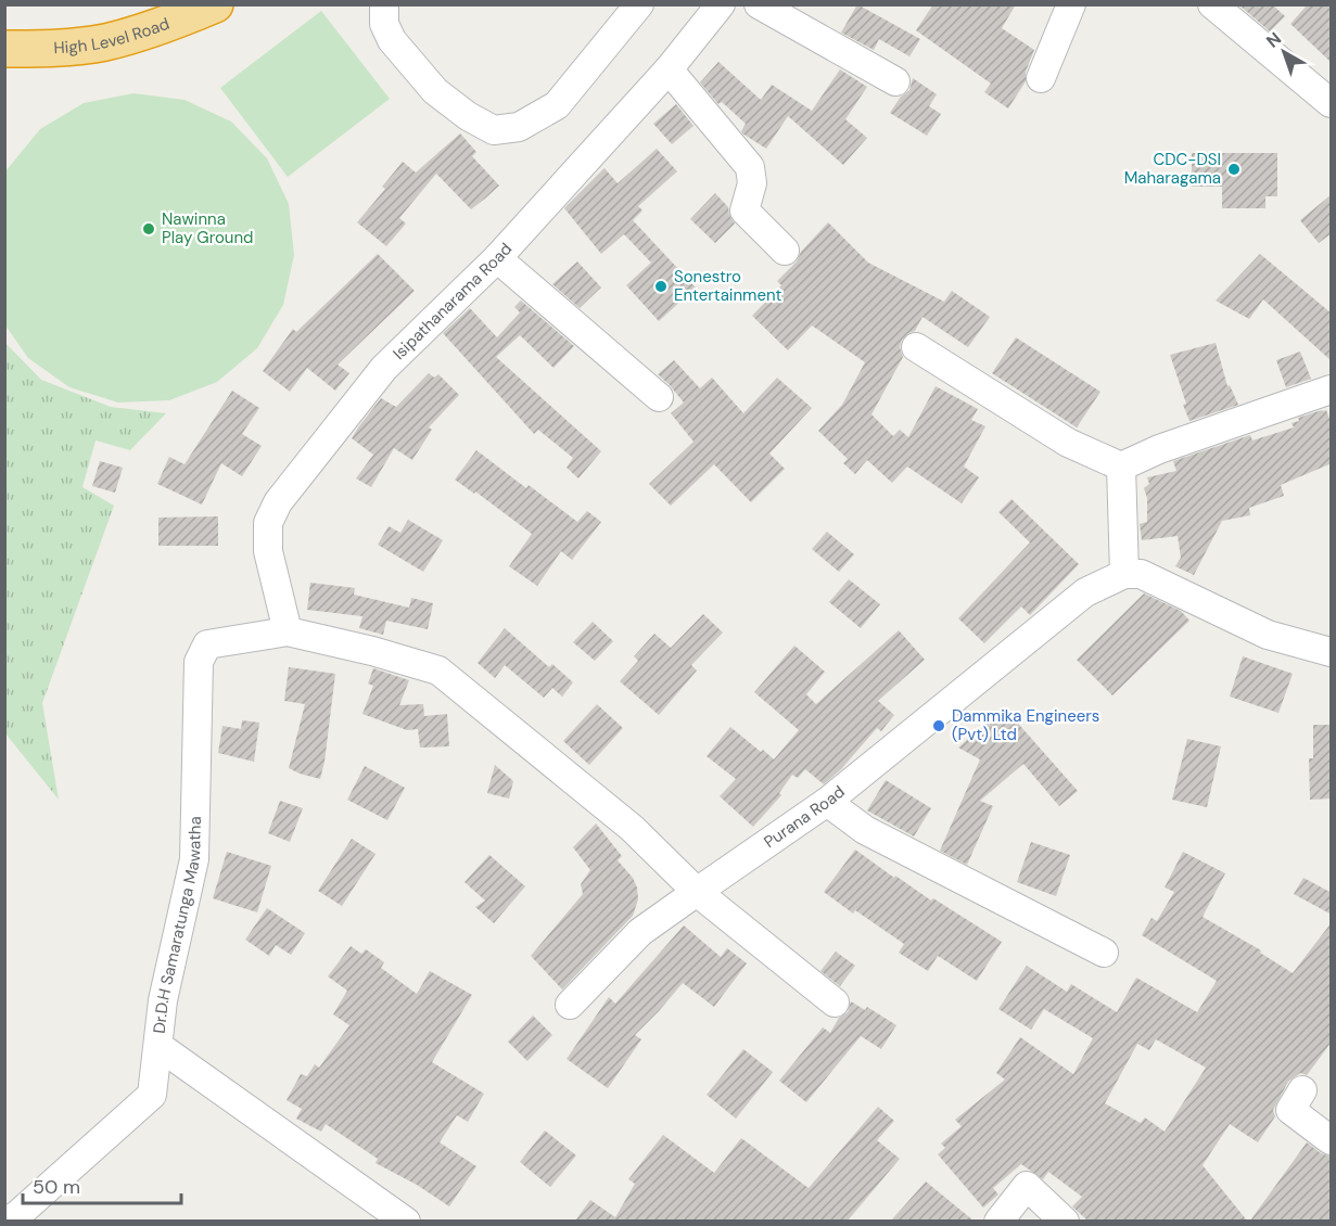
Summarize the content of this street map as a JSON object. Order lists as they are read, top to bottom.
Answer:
{
  "streets": {
    "highway": ["High Level Road"],
    "street": ["Isipathanarama Road", "Purana Road", "Dr.D.H Samaratunga Mawatha"]
  },
  "crossings": [
    ["Isipathanarama Road", "Dr.D.H Samaratunga Mawatha"]
  ],
  "places": [
    "CDC-DSI Maharagama",
    "Nawinna Play Ground",
    "Sonestro Entertainment",
    "Dammika Engineers (Pvt) Ltd"
  ],
  "scale_bar": "50 m",
  "north": "top left"
}
